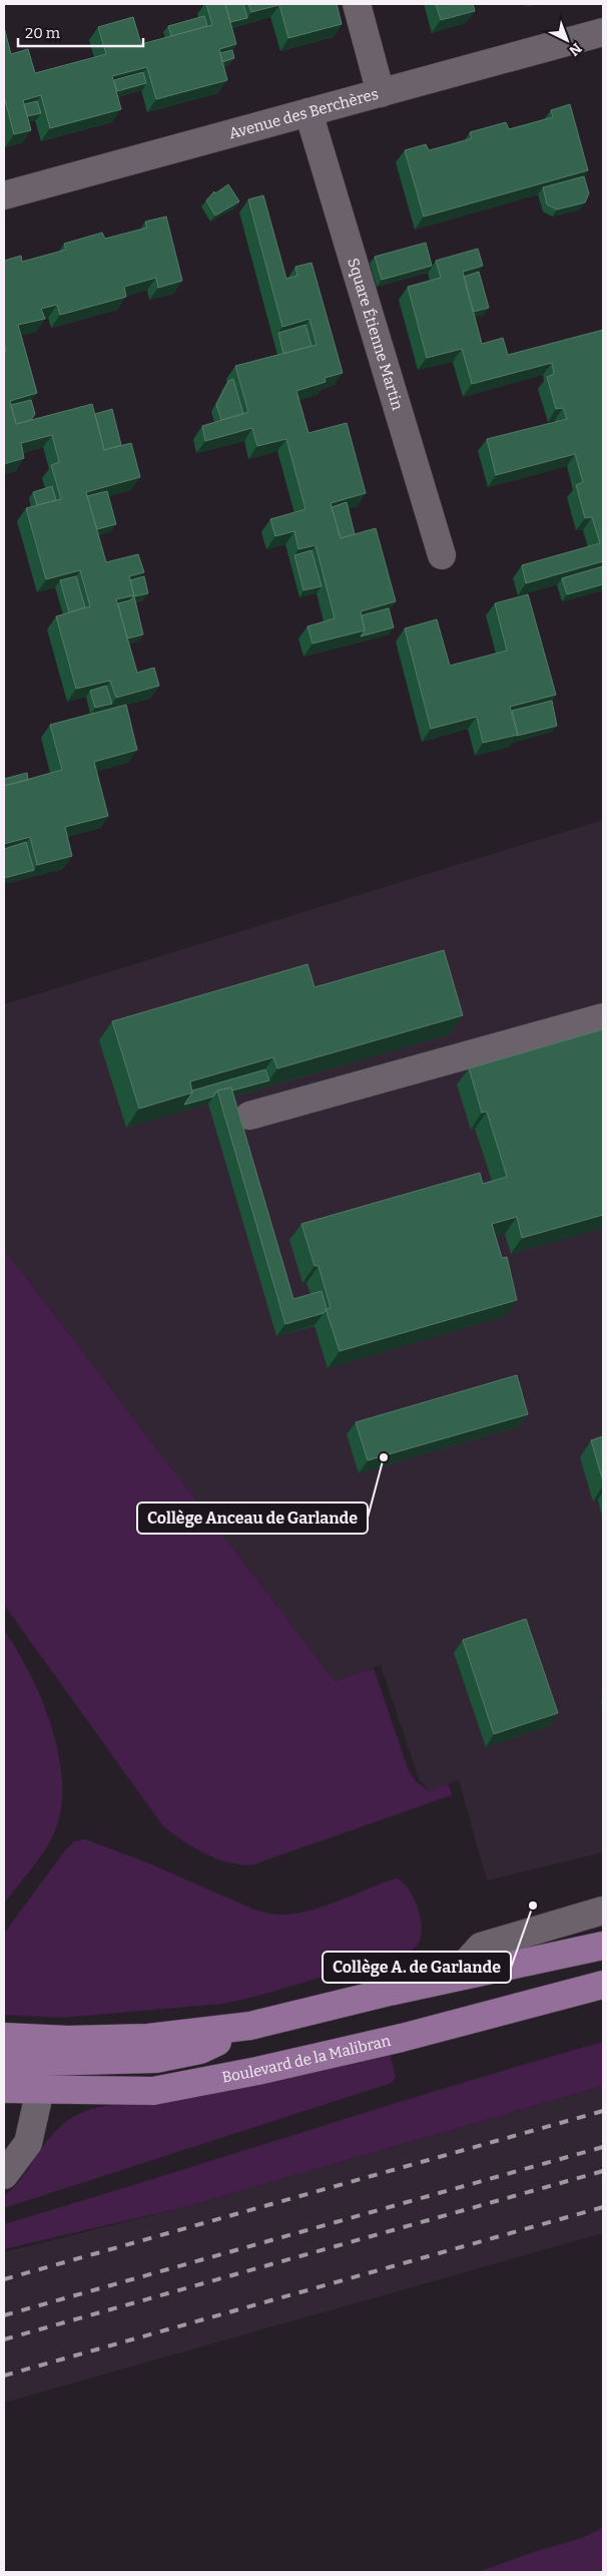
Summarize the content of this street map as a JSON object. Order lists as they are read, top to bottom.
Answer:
{
  "streets": {
    "main road": ["Boulevard de la Malibran"],
    "street": ["Avenue des Berchères", "Square Étienne Martin"]
  },
  "crossings": [
    ["Avenue des Berchères", "Square Étienne Martin"]
  ],
  "places": ["Collège Anceau de Garlande", "Collège A. de Garlande"],
  "scale_bar": "20 m",
  "north": "bottom right"
}
